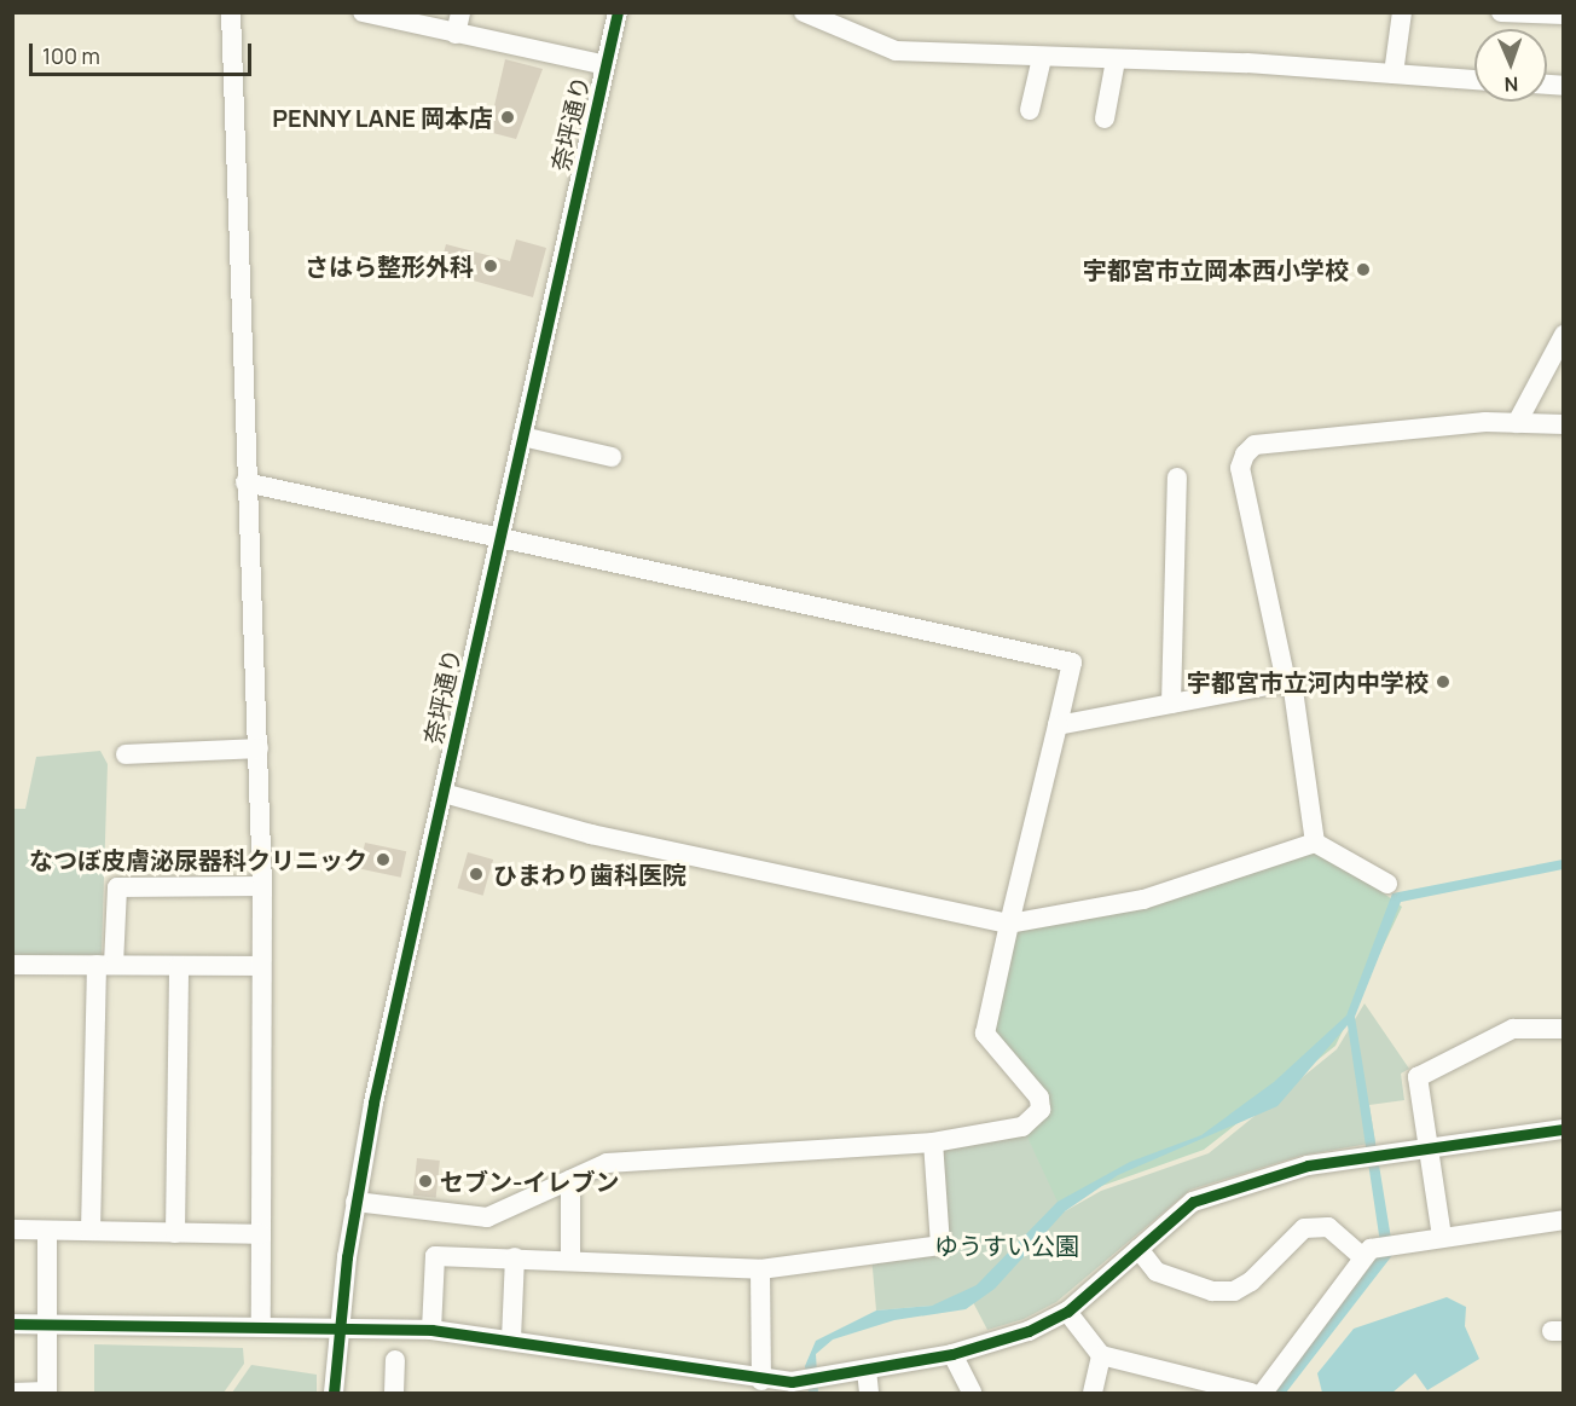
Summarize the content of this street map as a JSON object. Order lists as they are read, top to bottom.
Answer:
{
  "streets": {
    "street": ["奈坪通り"]
  },
  "parks": ["ゆうすい公園"],
  "places": [
    "PENNY LANE 岡本店",
    "さはら整形外科",
    "宇都宮市立岡本西小学校",
    "宇都宮市立河内中学校",
    "なつぼ皮膚泌尿器科クリニック",
    "ひまわり歯科医院",
    "セブン-イレブン"
  ],
  "scale_bar": "100 m",
  "north": "bottom"
}
